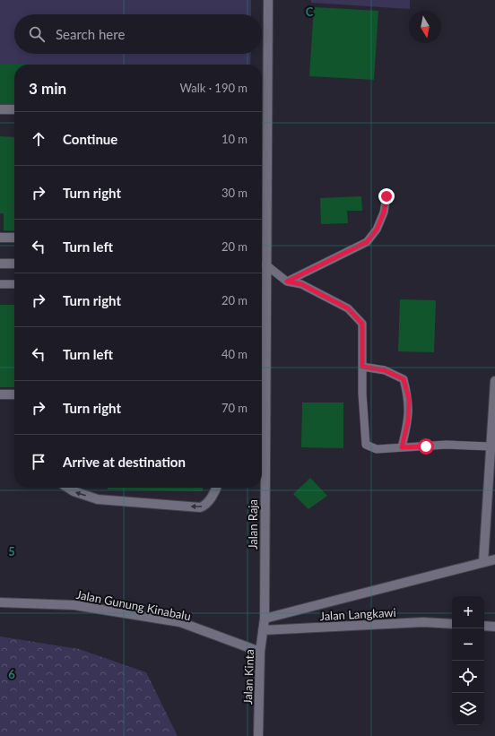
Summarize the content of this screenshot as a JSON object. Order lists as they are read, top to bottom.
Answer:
{
  "streets": {
    "street": [
      "Jalan Raja",
      "Jalan Gunung Kinabalu",
      "Jalan Langkawi",
      "Jalan Kinta"
    ]
  },
  "crossings": [
    ["Jalan Raja", "Jalan Kinta"],
    ["Jalan Gunung Kinabalu", "Jalan Kinta"],
    ["Jalan Langkawi", "Jalan Kinta"]
  ],
  "north": "bottom",
  "page": {
    "search": "Search here",
    "heading": ["3 min", "Walk · 190 m"],
    "list": [
      ["Continue", "10 m"],
      ["Turn right", "30 m"],
      ["Turn left", "20 m"],
      ["Turn right", "20 m"],
      ["Turn left", "40 m"],
      ["Turn right", "70 m"],
      "Arrive at destination"
    ],
    "map_buttons": ["+", "−"]
  },
  "grid": {
    "columns": ["C"],
    "rows": ["5", "6"]
  }
}
